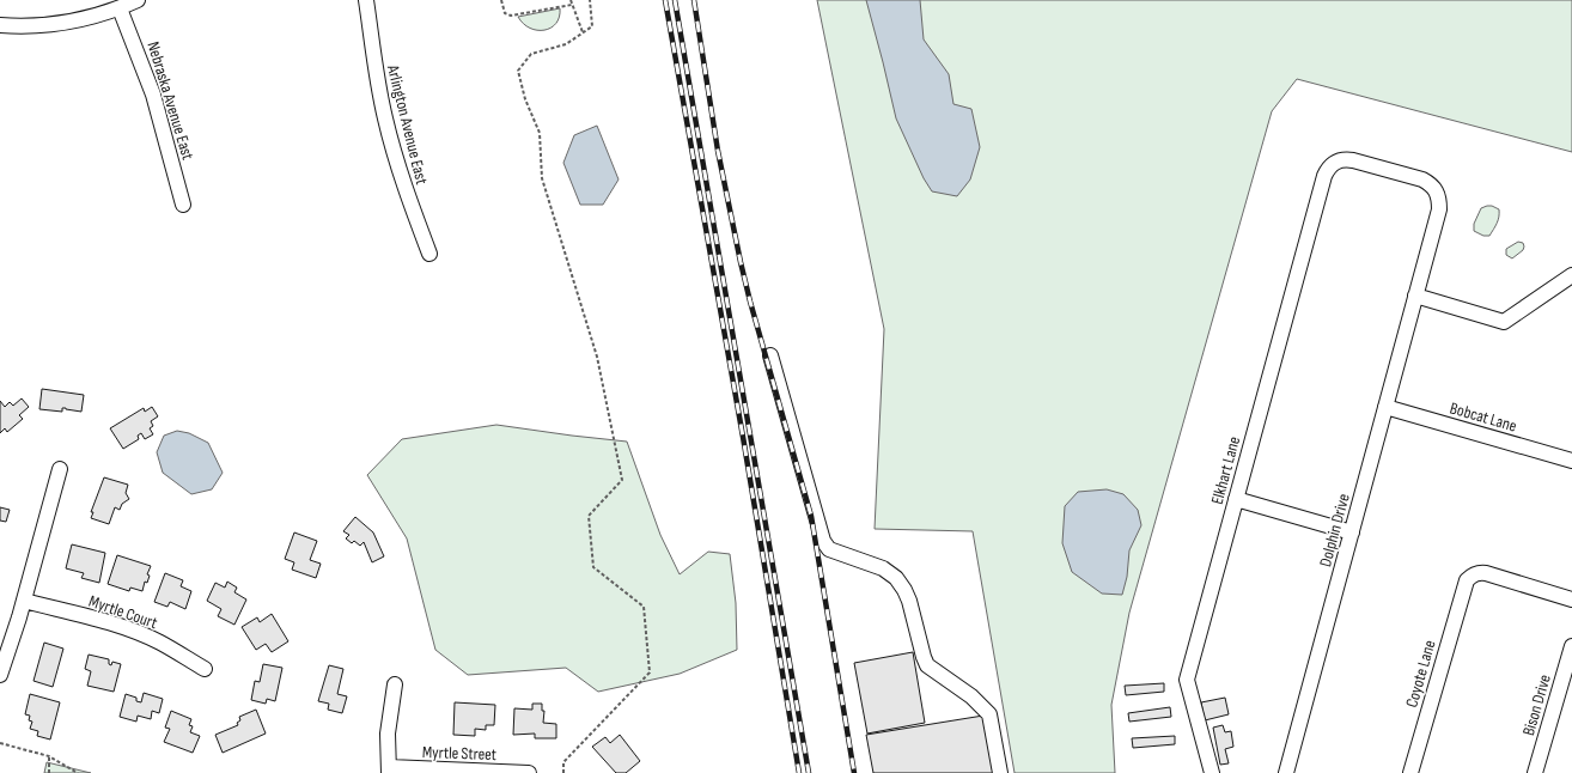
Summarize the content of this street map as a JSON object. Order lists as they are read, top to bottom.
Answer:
{
  "streets": {
    "street": [
      "Nebraska Avenue East",
      "Arlington Avenue East",
      "Bobcat Lane",
      "Elkhart Lane",
      "Dolphin Drive",
      "Myrtle Court",
      "Coyote Lane",
      "Bison Drive",
      "Myrtle Street"
    ]
  },
  "crossings": [
    ["Bobcat Lane", "Dolphin Drive"],
    ["Elkhart Lane", "Dolphin Drive"]
  ]
}
